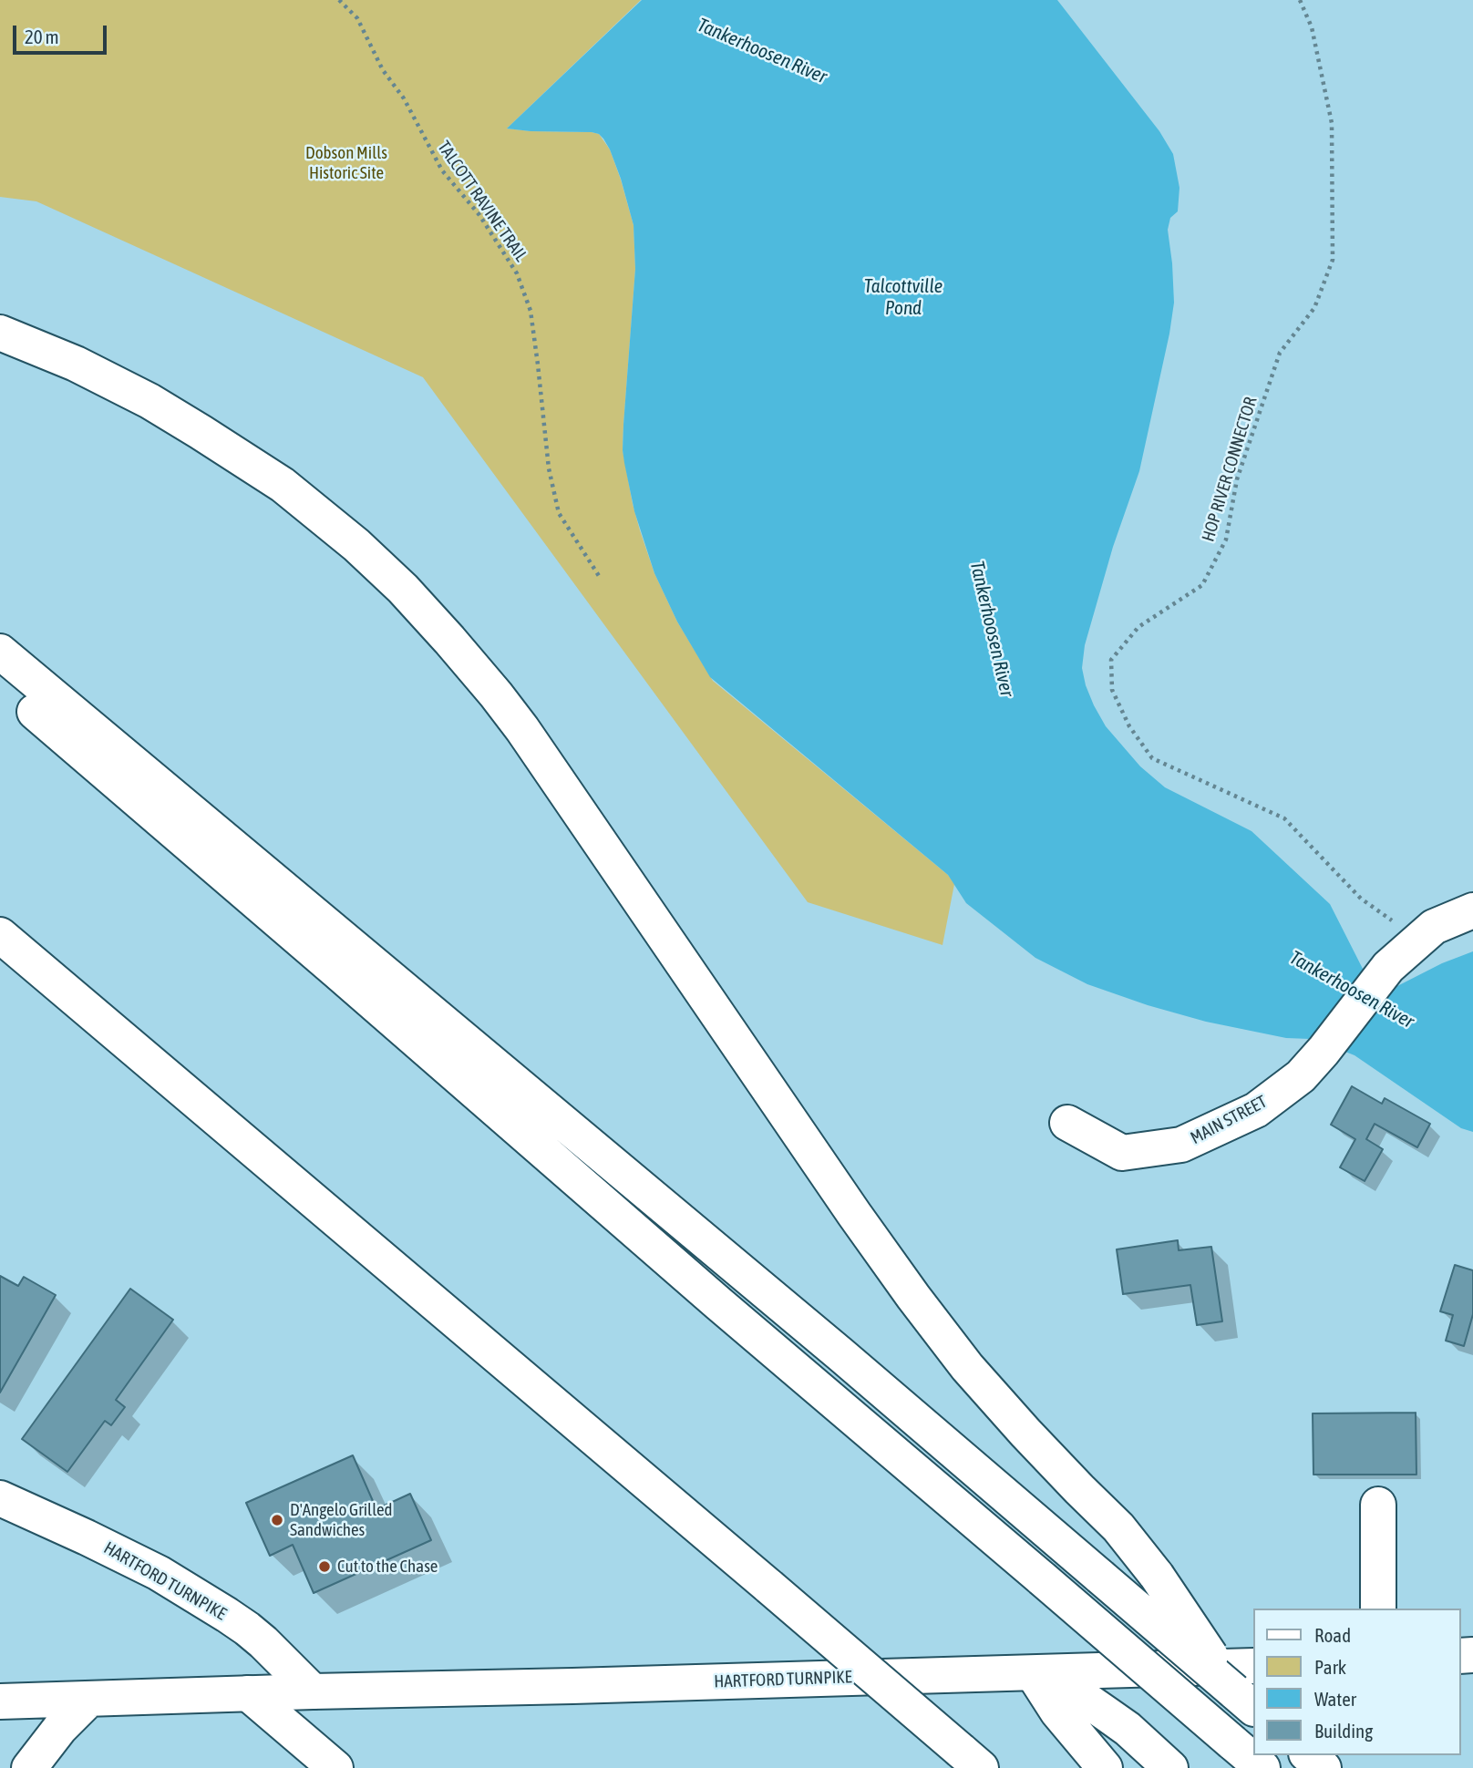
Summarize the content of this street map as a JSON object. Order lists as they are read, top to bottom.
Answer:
{
  "streets": {
    "main road": ["MAIN STREET", "HARTFORD TURNPIKE"],
    "path": ["TALCOTT RAVINE TRAIL", "HOP RIVER CONNECTOR"]
  },
  "crossings": [
    ["HOP RIVER CONNECTOR", "MAIN STREET"]
  ],
  "water": ["Tankerhoosen River", "Talcottville Pond"],
  "parks": ["Dobson Mills Historic Site"],
  "places": ["D'Angelo Grilled Sandwiches", "Cut to the Chase"],
  "legend": [
    "Road",
    "Park",
    "Water",
    "Building"
  ],
  "scale_bar": "20 m"
}
